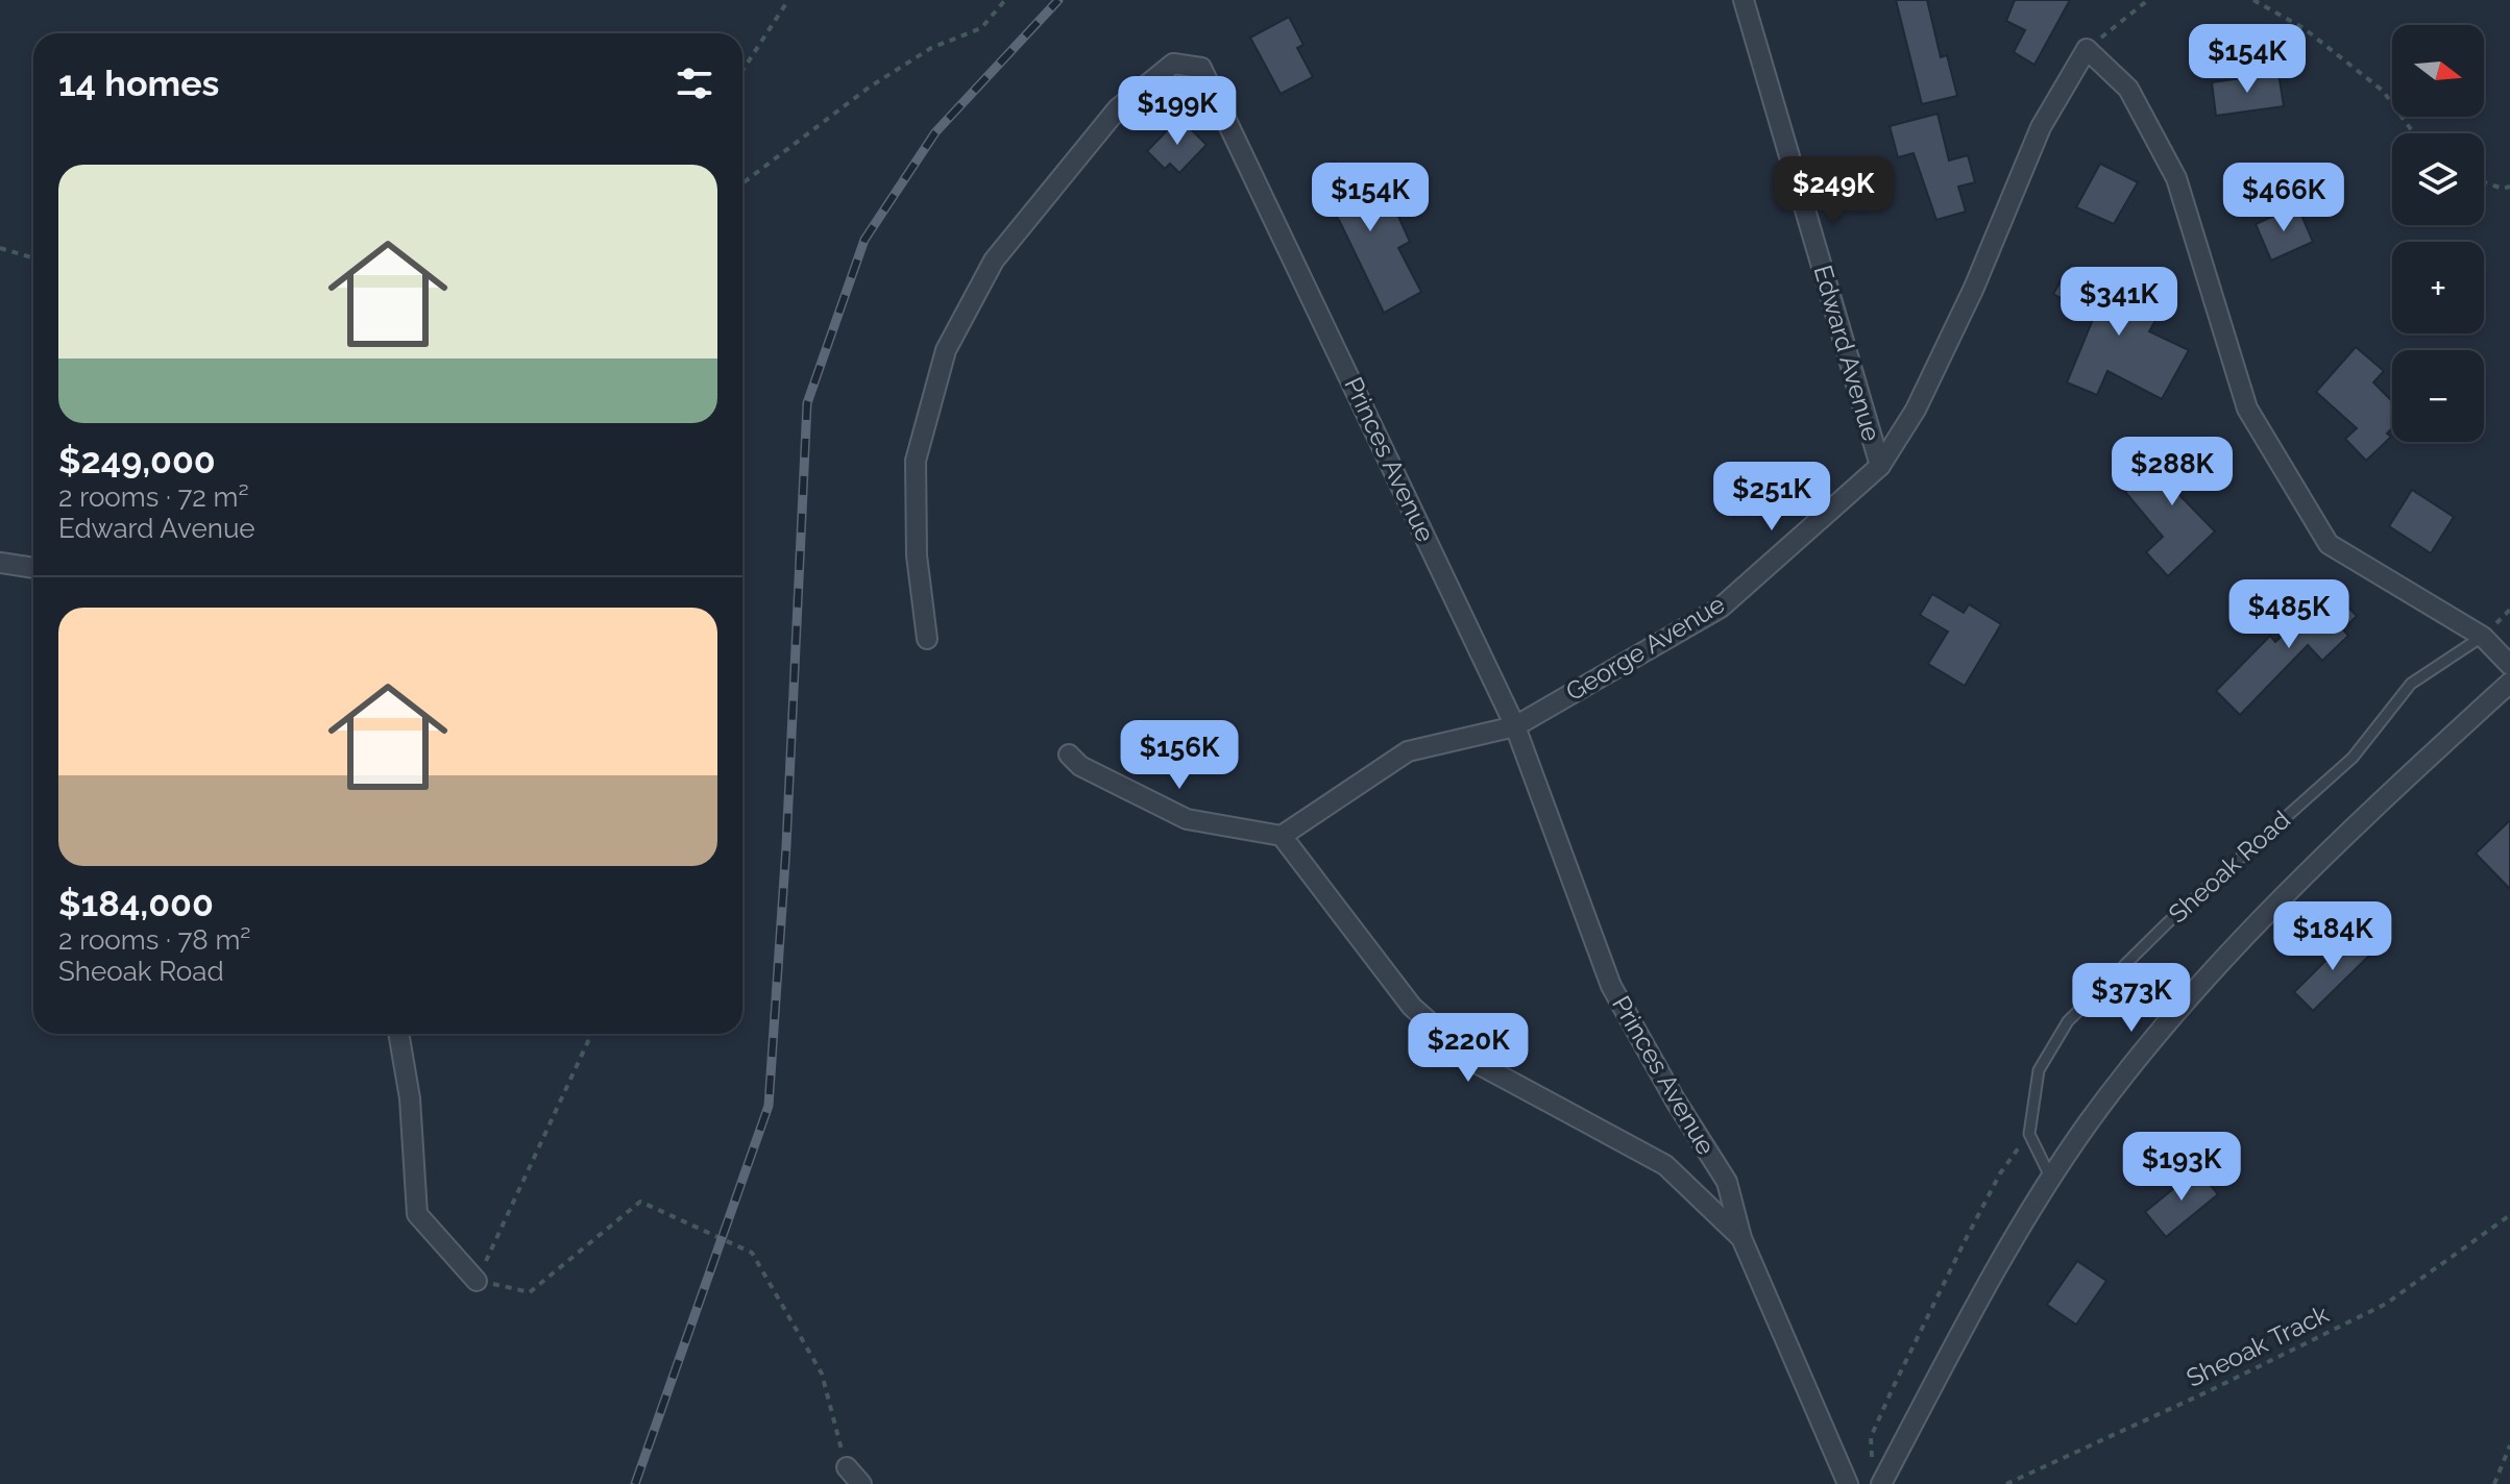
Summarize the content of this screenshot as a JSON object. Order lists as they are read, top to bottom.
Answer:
{
  "streets": {
    "street": ["Edward Avenue", "Princes Avenue", "George Avenue"],
    "lane": ["Sheoak Road"],
    "path": ["Sheoak Track"]
  },
  "crossings": [
    ["Edward Avenue", "George Avenue"],
    ["Princes Avenue", "George Avenue"]
  ],
  "north": "right",
  "page": {
    "price": [
      "$154K",
      "$199K",
      "$249K",
      "$154K",
      "$466K",
      "$341K",
      "$288K",
      "$251K",
      "$485K",
      "$156K",
      "$184K",
      "$373K",
      "$220K",
      "$193K"
    ],
    "map_buttons": ["+", "−"],
    "heading": "14 homes",
    "list": [
      {
        "name": "$249,000",
        "note": "2 rooms · 72 m² · Edward Avenue"
      },
      {
        "name": "$184,000",
        "note": "2 rooms · 78 m² · Sheoak Road"
      }
    ]
  }
}
